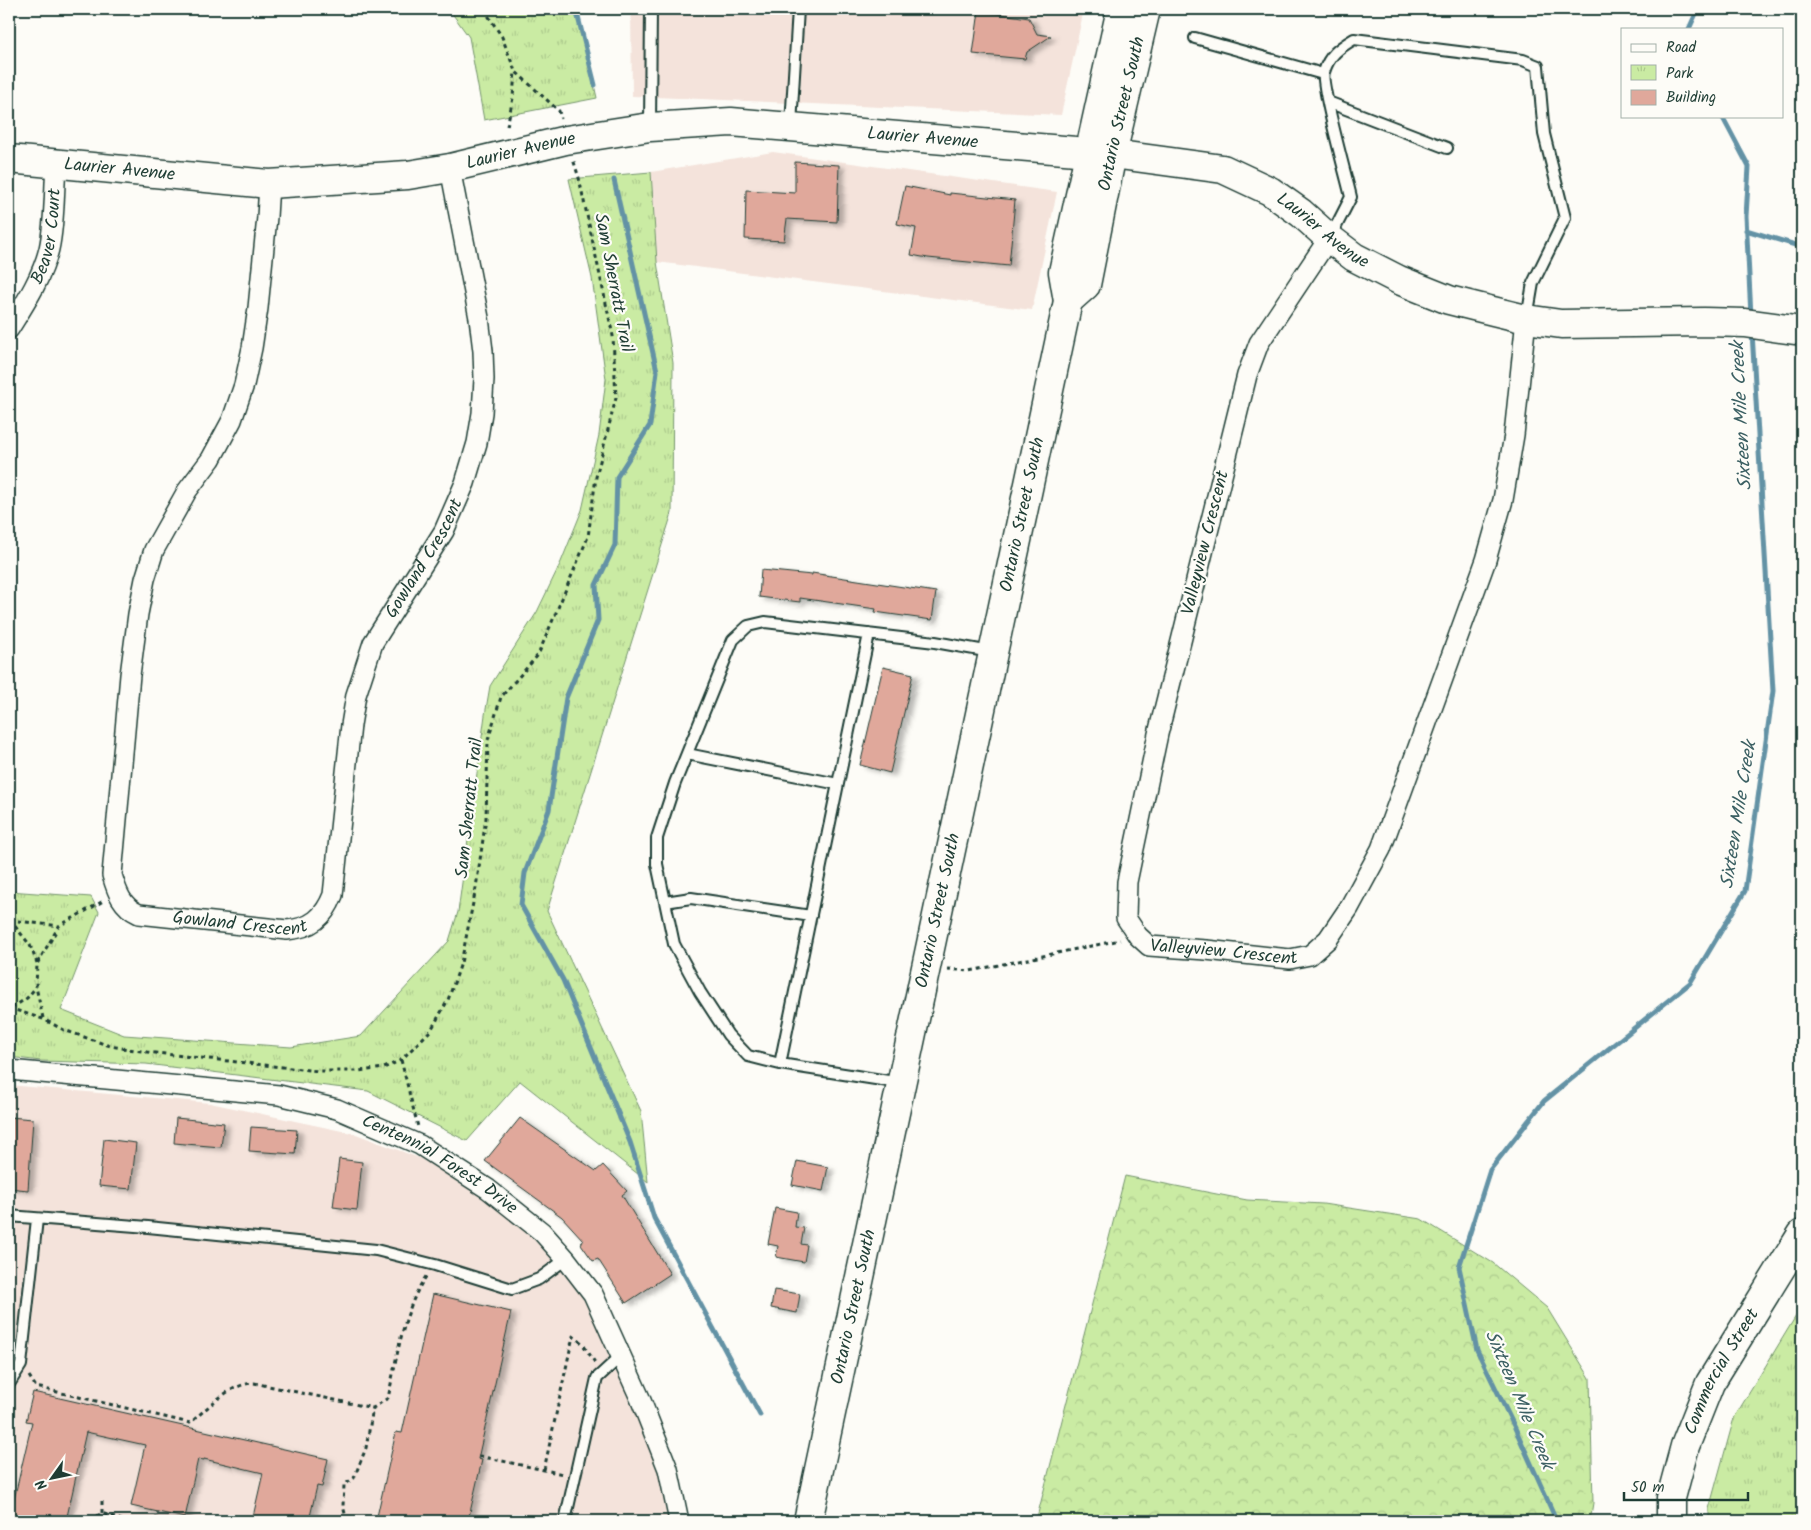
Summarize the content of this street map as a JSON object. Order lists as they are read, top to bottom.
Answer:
{
  "streets": {
    "street": [
      "Ontario Street South",
      "Laurier Avenue",
      "Beaver Court",
      "Valleyview Crescent",
      "Gowland Crescent",
      "Centennial Forest Drive",
      "Commercial Street"
    ],
    "path": ["Sam Sherratt Trail"]
  },
  "crossings": [
    ["Ontario Street South", "Laurier Avenue"],
    ["Laurier Avenue", "Beaver Court"],
    ["Laurier Avenue", "Sam Sherratt Trail"],
    ["Laurier Avenue", "Valleyview Crescent"],
    ["Laurier Avenue", "Gowland Crescent"]
  ],
  "water": ["Sixteen Mile Creek"],
  "legend": ["Road", "Park", "Building"],
  "scale_bar": "50 m",
  "north": "bottom left"
}
